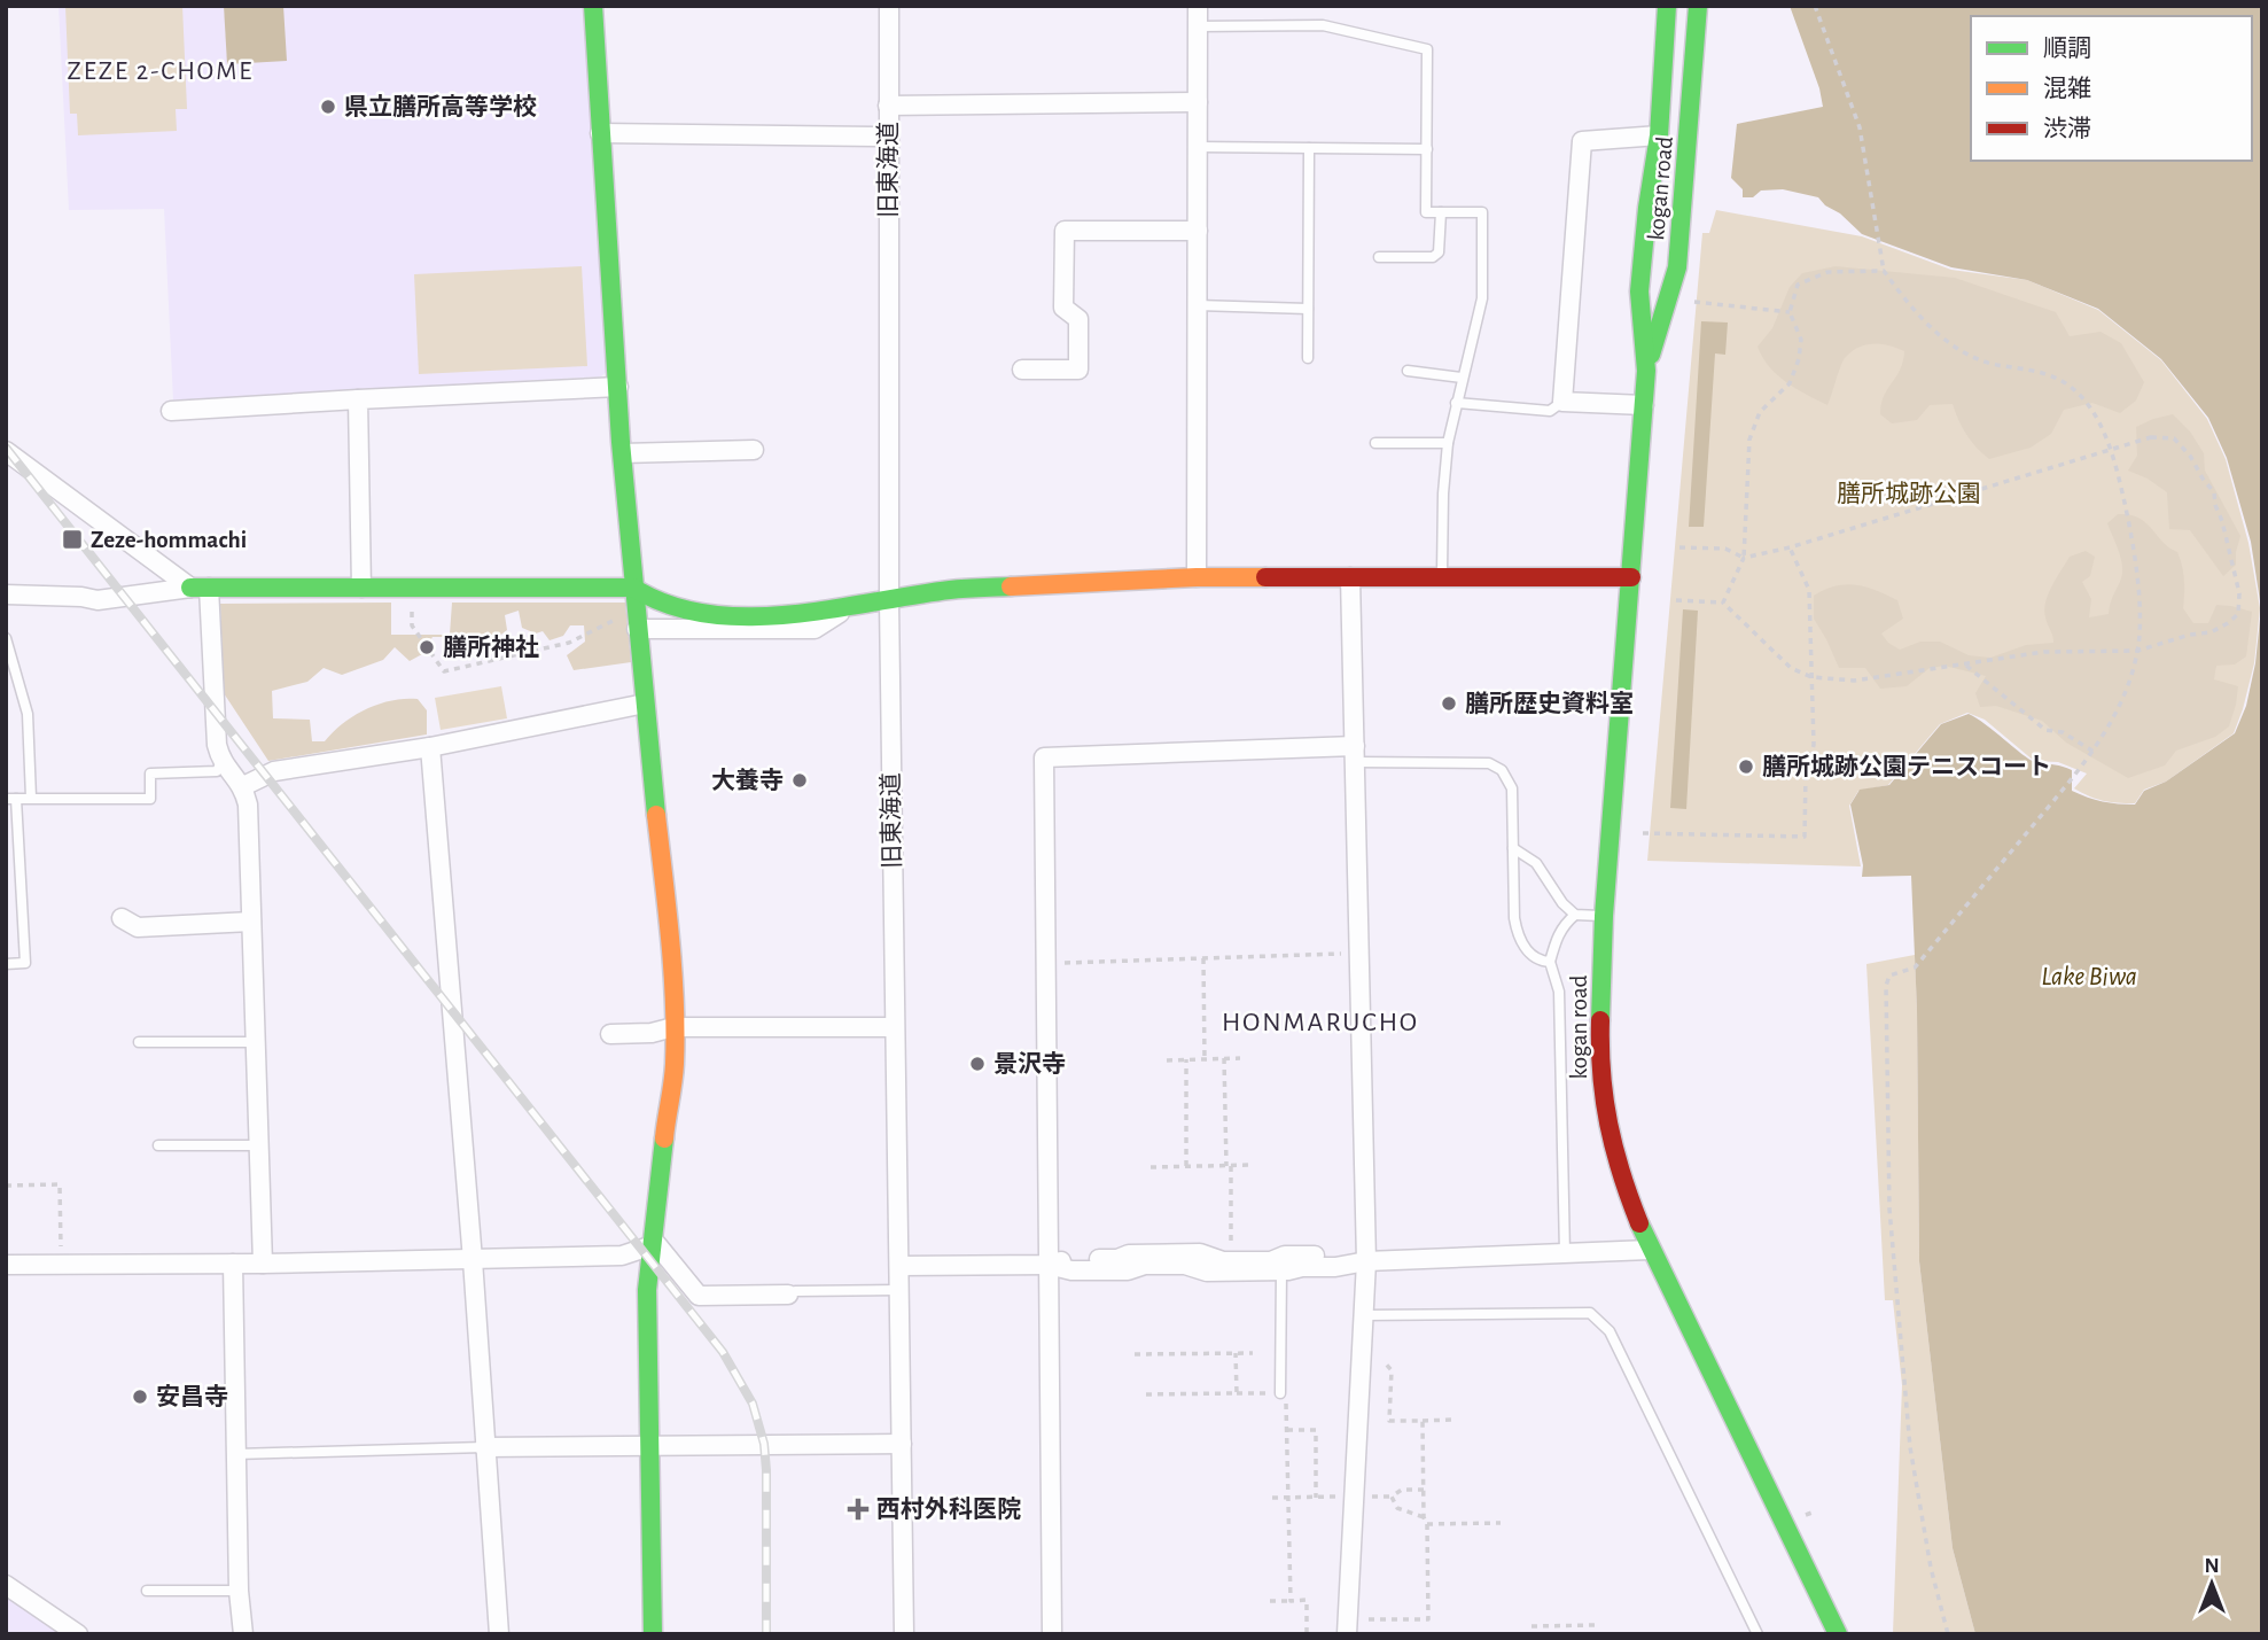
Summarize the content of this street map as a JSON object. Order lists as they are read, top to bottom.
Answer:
{
  "streets": {
    "street": ["旧東海道", "kogan road"]
  },
  "districts": ["ZEZE 2-CHOME", "HONMARUCHO"],
  "water": ["Lake Biwa"],
  "parks": ["膳所城跡公園"],
  "places": {
    "other": [
      "県立膳所高等学校",
      "膳所神社",
      "膳所歴史資料室",
      "膳所城跡公園テニスコート",
      "大養寺",
      "景沢寺",
      "安昌寺"
    ],
    "transit": ["Zeze-hommachi"],
    "health": ["西村外科医院"]
  },
  "legend": ["順調", "混雑", "渋滞"],
  "north": "top"
}
